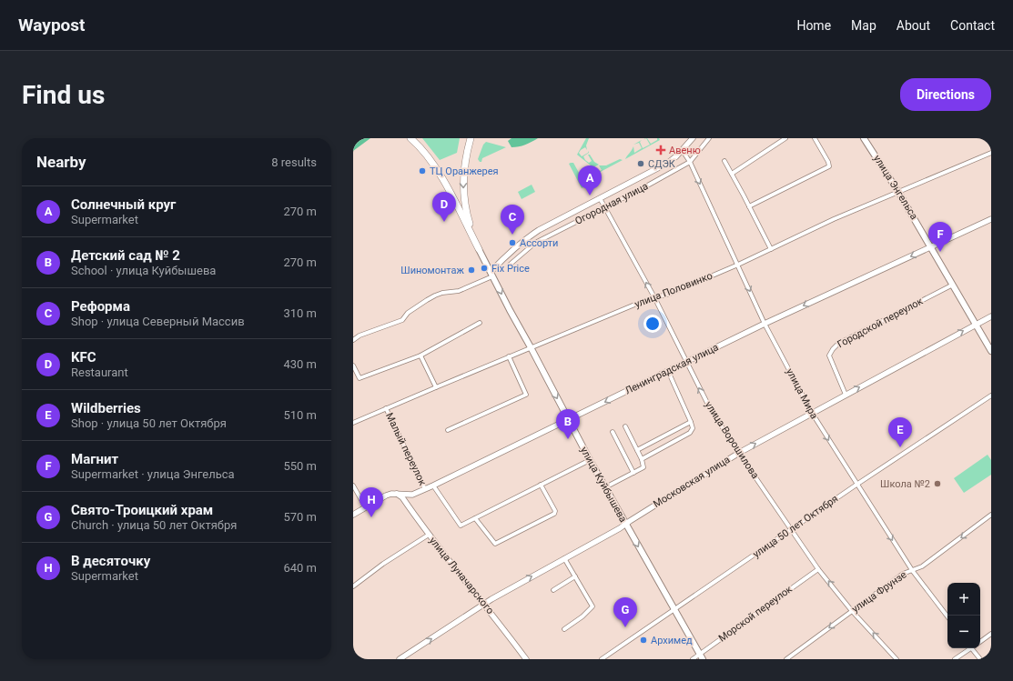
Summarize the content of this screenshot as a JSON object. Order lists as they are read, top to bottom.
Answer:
{
  "streets": {
    "main road": ["улица Энгельса", "улица Куйбышева"],
    "street": [
      "Огородная улица",
      "улица Половинко",
      "Городской переулок",
      "Ленинградская улица",
      "улица Мира",
      "улица Ворошилова",
      "Малый переулок",
      "Московская улица",
      "улица 50 лет Октября",
      "улица Луначарского",
      "улица Фрунзе",
      "Морской переулок"
    ]
  },
  "crossings": [
    ["улица Энгельса", "улица Половинко"],
    ["улица Энгельса", "Городской переулок"],
    ["улица Энгельса", "Ленинградская улица"],
    ["улица Энгельса", "Московская улица"],
    ["Огородная улица", "улица Мира"],
    ["Огородная улица", "улица Ворошилова"],
    ["улица Половинко", "улица Мира"],
    ["улица Половинко", "улица Ворошилова"],
    ["улица Половинко", "Малый переулок"],
    ["улица Половинко", "улица Куйбышева"],
    ["Городской переулок", "Московская улица"],
    ["Ленинградская улица", "улица Мира"],
    ["Ленинградская улица", "улица Ворошилова"],
    ["Ленинградская улица", "Малый переулок"],
    ["Ленинградская улица", "улица Куйбышева"],
    ["Ленинградская улица", "улица Луначарского"],
    ["улица Мира", "Московская улица"],
    ["улица Мира", "улица 50 лет Октября"],
    ["улица Мира", "улица Фрунзе"],
    ["улица Ворошилова", "Московская улица"],
    ["улица Ворошилова", "улица 50 лет Октября"],
    ["улица Ворошилова", "улица Фрунзе"],
    ["улица Ворошилова", "Морской переулок"],
    ["Московская улица", "улица Куйбышева"],
    ["Московская улица", "улица Луначарского"],
    ["улица Куйбышева", "улица 50 лет Октября"],
    ["улица Куйбышева", "Морской переулок"]
  ],
  "one_way": [
    "Ленинградская улица",
    "улица Мира",
    "улица Ворошилова",
    "Московская улица",
    "улица Куйбышева",
    "улица Фрунзе"
  ],
  "places": {
    "health": ["Авеню"],
    "other": [
      "СДЭК",
      "ТЦ Оранжерея",
      "Ассорти",
      "Fix Price",
      "Шиномонтаж",
      "Школа №2",
      "Архимед"
    ]
  },
  "page": {
    "header": "Waypost",
    "nav": [
      "Home",
      "Map",
      "About",
      "Contact"
    ],
    "buttons": "Directions",
    "title": "Find us",
    "heading": ["Nearby", "8 results"],
    "pins": [
      "A",
      "D",
      "C",
      "F",
      "B",
      "E",
      "H",
      "G"
    ],
    "list": [
      {
        "mark": "A",
        "name": "Солнечный круг",
        "note": "Supermarket",
        "value": "270 m"
      },
      {
        "mark": "B",
        "name": "Детский сад № 2",
        "note": "School · улица Куйбышева",
        "value": "270 m"
      },
      {
        "mark": "C",
        "name": "Реформа",
        "note": "Shop · улица Северный Массив",
        "value": "310 m"
      },
      {
        "mark": "D",
        "name": "KFC",
        "note": "Restaurant",
        "value": "430 m"
      },
      {
        "mark": "E",
        "name": "Wildberries",
        "note": "Shop · улица 50 лет Октября",
        "value": "510 m"
      },
      {
        "mark": "F",
        "name": "Магнит",
        "note": "Supermarket · улица Энгельса",
        "value": "550 m"
      },
      {
        "mark": "G",
        "name": "Свято-Троицкий храм",
        "note": "Church · улица 50 лет Октября",
        "value": "570 m"
      },
      {
        "mark": "H",
        "name": "В десяточку",
        "note": "Supermarket",
        "value": "640 m"
      }
    ],
    "map_buttons": ["+", "−"]
  }
}
